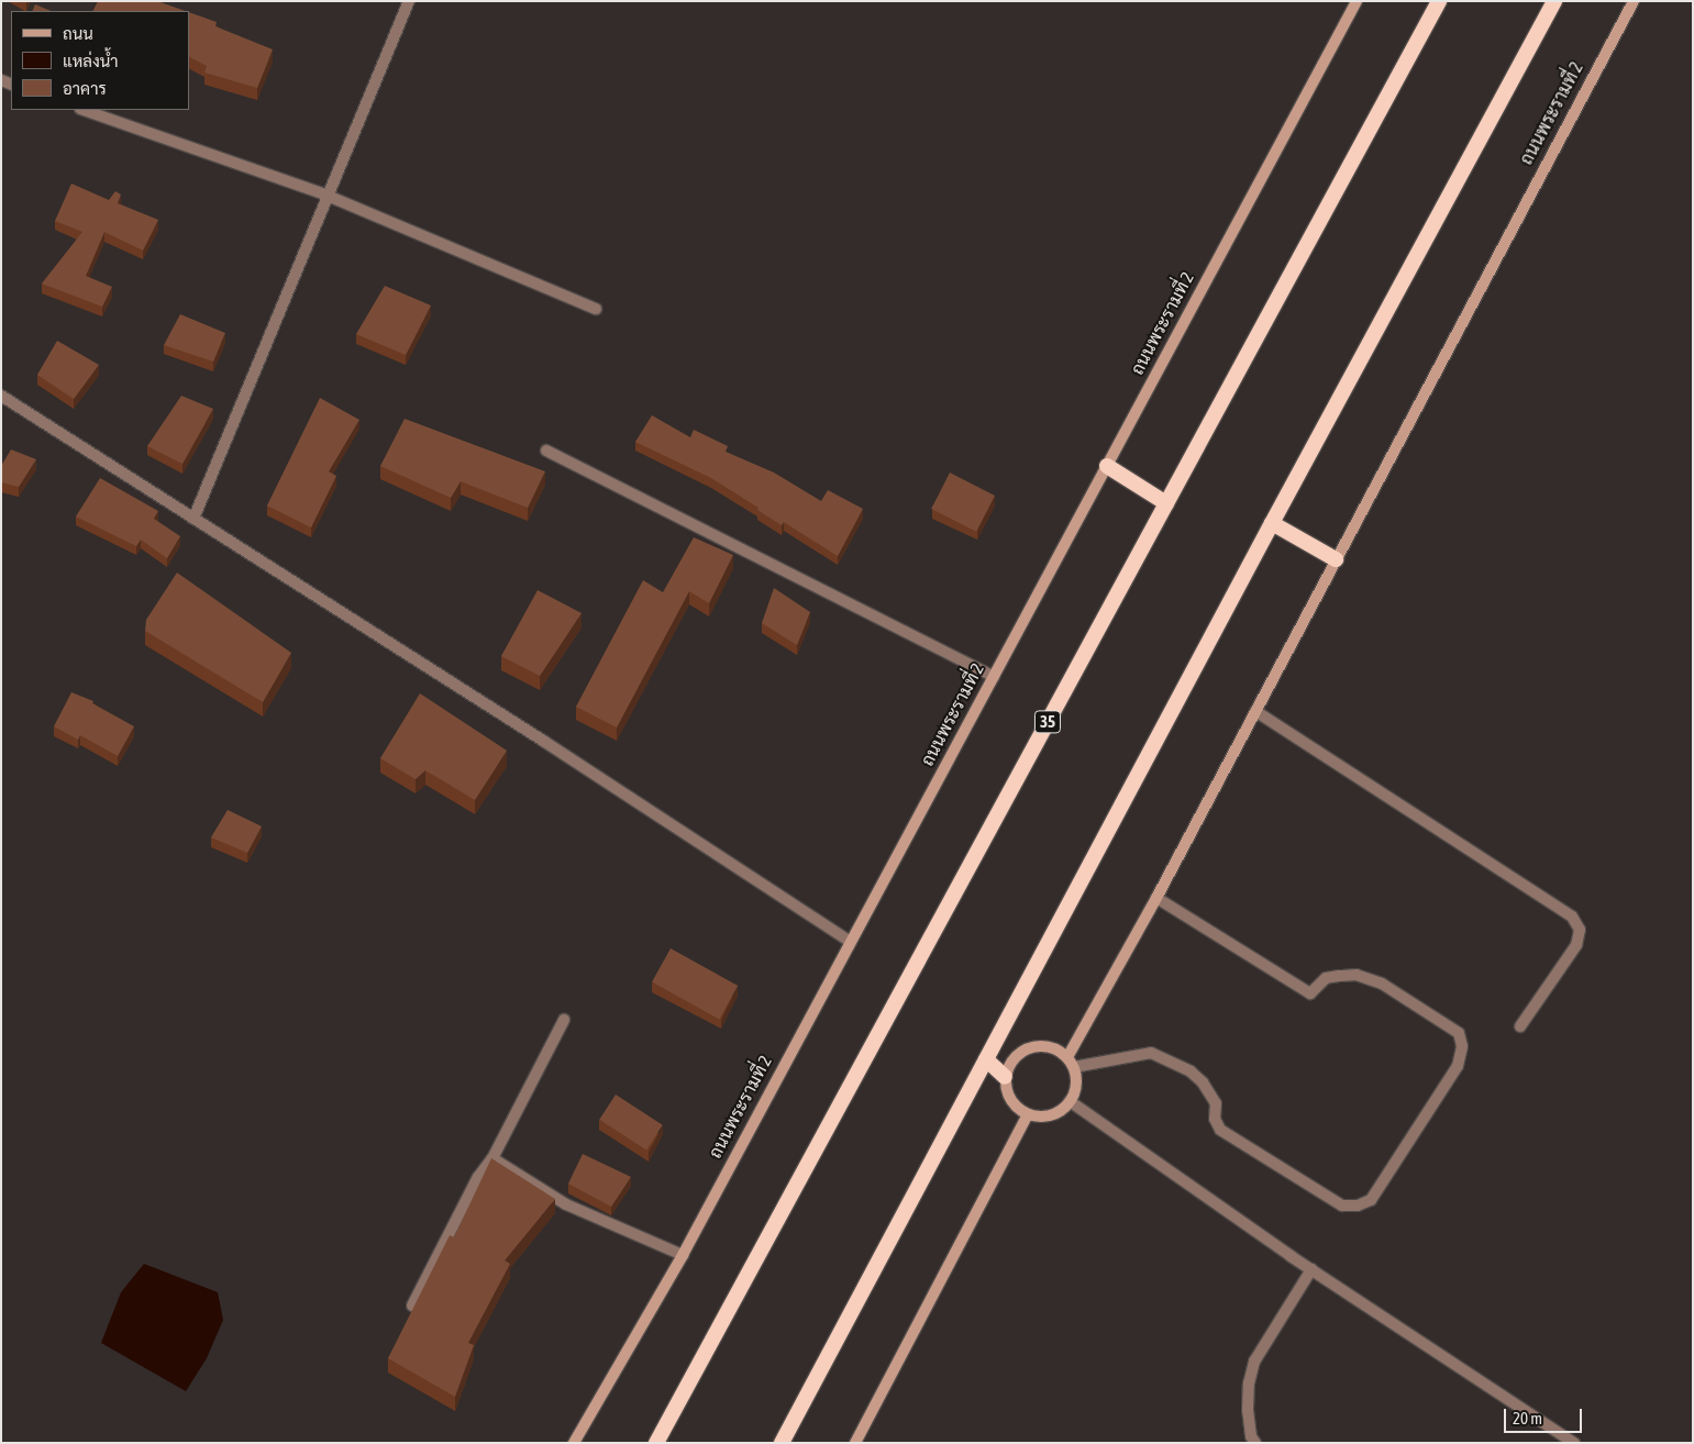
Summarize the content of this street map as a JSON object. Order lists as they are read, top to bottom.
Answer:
{
  "streets": {
    "highway": ["35"],
    "main road": ["ถนนพระรามที่ 2"]
  },
  "legend": ["ถนน", "แหล่งน้ำ", "อาคาร"],
  "scale_bar": "20 m"
}
